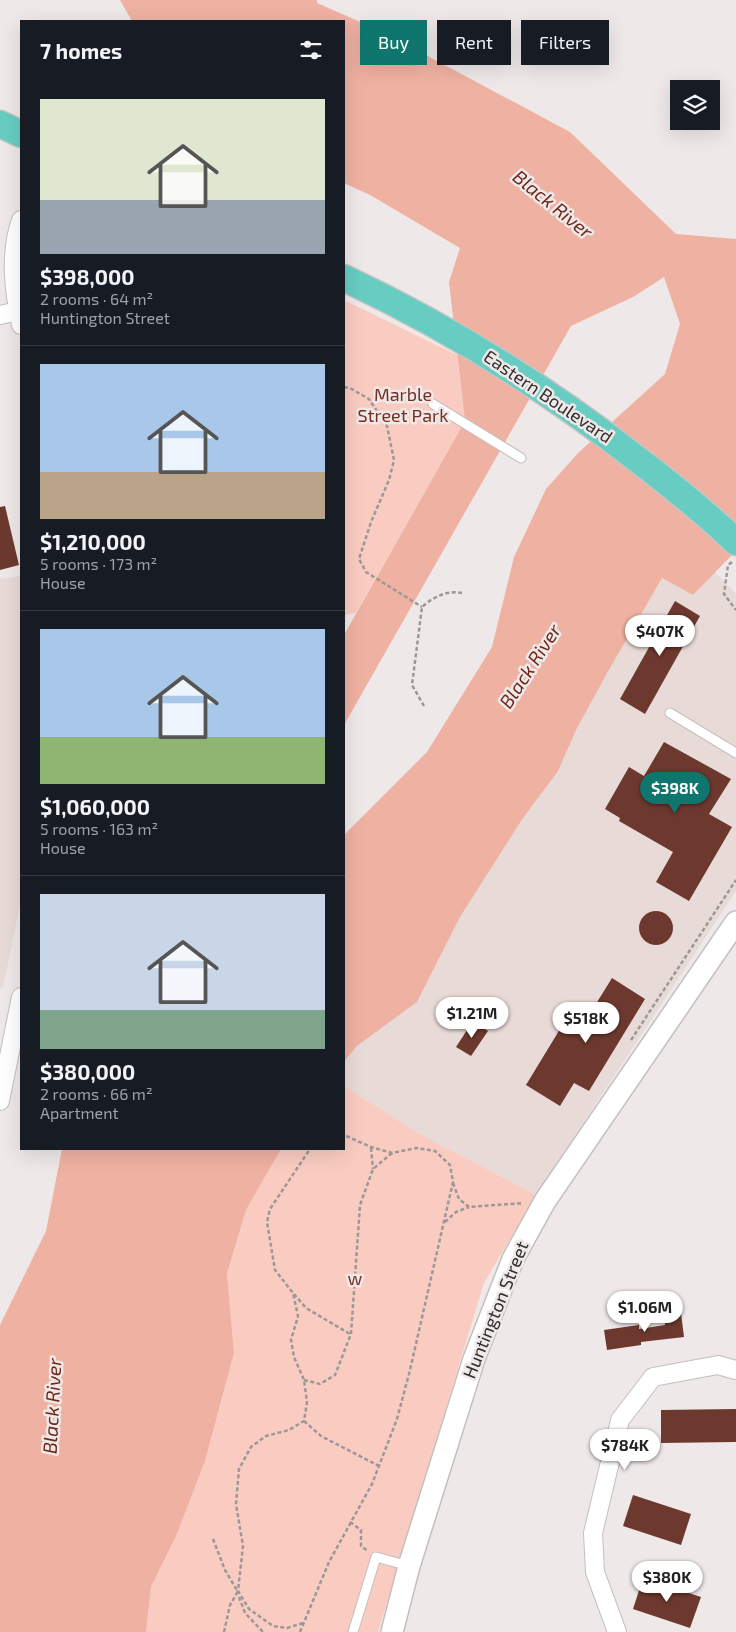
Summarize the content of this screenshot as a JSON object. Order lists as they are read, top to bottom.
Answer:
{
  "streets": {
    "main road": ["Eastern Boulevard"],
    "street": ["Huntington Street"]
  },
  "water": ["Black River"],
  "parks": ["Marble Street Park", "w"],
  "page": {
    "chip": ["Buy", "Rent", "Filters"],
    "heading": "7 homes",
    "list": [
      {
        "name": "$398,000",
        "note": "2 rooms · 64 m² · Huntington Street"
      },
      {
        "name": "$1,210,000",
        "note": "5 rooms · 173 m² · House"
      },
      {
        "name": "$1,060,000",
        "note": "5 rooms · 163 m² · House"
      },
      {
        "name": "$380,000",
        "note": "2 rooms · 66 m² · Apartment"
      }
    ],
    "price": [
      "$407K",
      "$398K",
      "$1.21M",
      "$518K",
      "$1.06M",
      "$784K",
      "$380K"
    ]
  }
}
